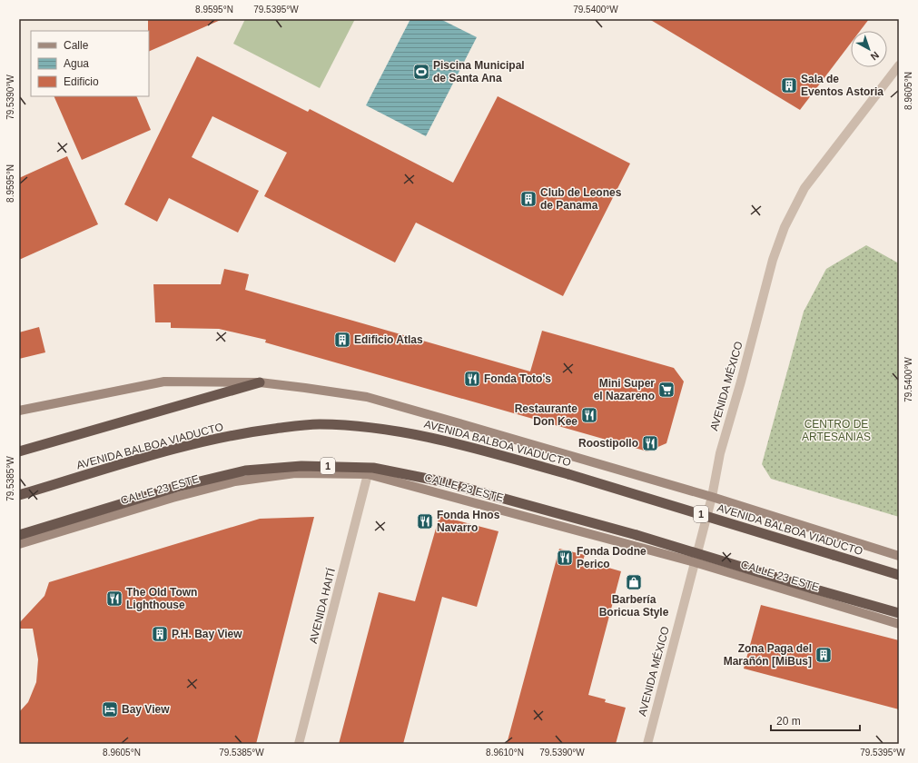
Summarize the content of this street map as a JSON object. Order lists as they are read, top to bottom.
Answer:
{
  "streets": {
    "highway": ["AVENIDA BALBOA VIADUCTO", "1"],
    "main road": ["CALLE 23 ESTE"],
    "street": ["AVENIDA MÉXICO", "AVENIDA HAITÍ"]
  },
  "crossings": [
    ["AVENIDA MÉXICO", "1"],
    ["AVENIDA MÉXICO", "CALLE 23 ESTE"],
    ["CALLE 23 ESTE", "AVENIDA HAITÍ"]
  ],
  "parks": ["CENTRO DE ARTESANIAS"],
  "places": {
    "sports": ["Piscina Municipal de Santa Ana"],
    "building": [
      "Sala de Eventos Astoria",
      "Club de Leones de Panama",
      "Edificio Atlas",
      "P.H. Bay View",
      "Zona Paga del Marañón [MiBus]"
    ],
    "restaurant": [
      "Fonda Toto's",
      "Restaurante Don Kee",
      "Roostipollo",
      "Fonda Hnos Navarro",
      "Fonda Dodne Perico",
      "The Old Town Lighthouse"
    ],
    "supermarket": ["Mini Super el Nazareno"],
    "shop": ["Barbería Boricua Style"],
    "hotel": ["Bay View"]
  },
  "legend": ["Calle", "Agua", "Edificio"],
  "scale_bar": "20 m",
  "north": "bottom right",
  "coordinates": [
    "8.9595°N",
    "79.5395°W",
    "79.5400°W",
    "8.9605°N",
    "79.5390°W",
    "79.5385°W",
    "8.9610°N"
  ]
}
